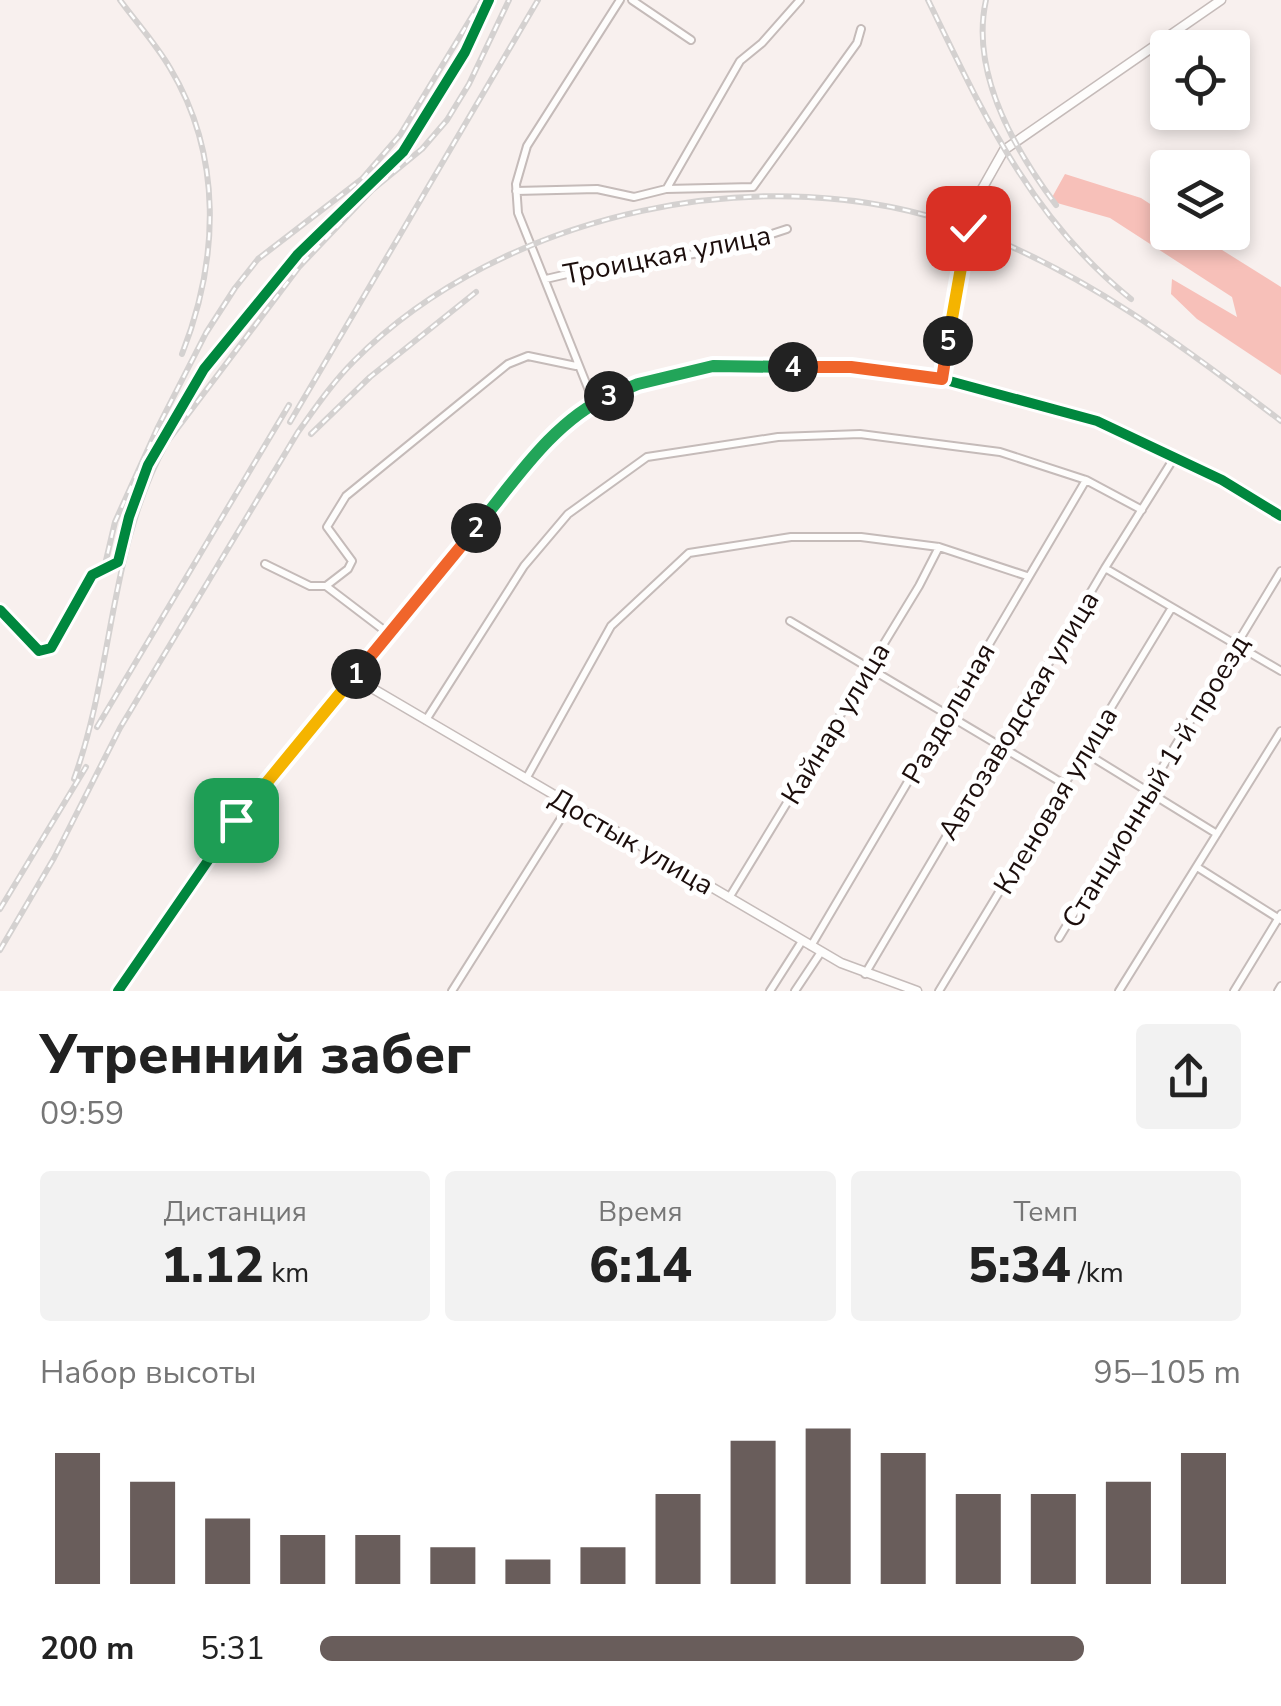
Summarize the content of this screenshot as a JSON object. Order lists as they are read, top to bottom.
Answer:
{
  "streets": {
    "street": [
      "Троицкая улица",
      "Раздольная",
      "Автозаводская улица",
      "Кайнар улица",
      "Станционный 1-й проезд",
      "Кленовая улица",
      "Достык улица"
    ]
  },
  "crossings": [
    ["Раздольная", "Достык улица"],
    ["Автозаводская улица", "Достык улица"],
    ["Кайнар улица", "Достык улица"]
  ],
  "page": {
    "pins": [
      "5",
      "4",
      "3",
      "2",
      "1"
    ],
    "heading": ["Утренний забег", "09:59"],
    "stats": [
      ["Дистанция", "1.12 km"],
      ["Время", "6:14"],
      ["Темп", "5:34 /km"]
    ],
    "chart": ["Набор высоты", "95–105 m"],
    "list": [
      {
        "name": "200 m",
        "note": "5:31"
      }
    ]
  }
}
